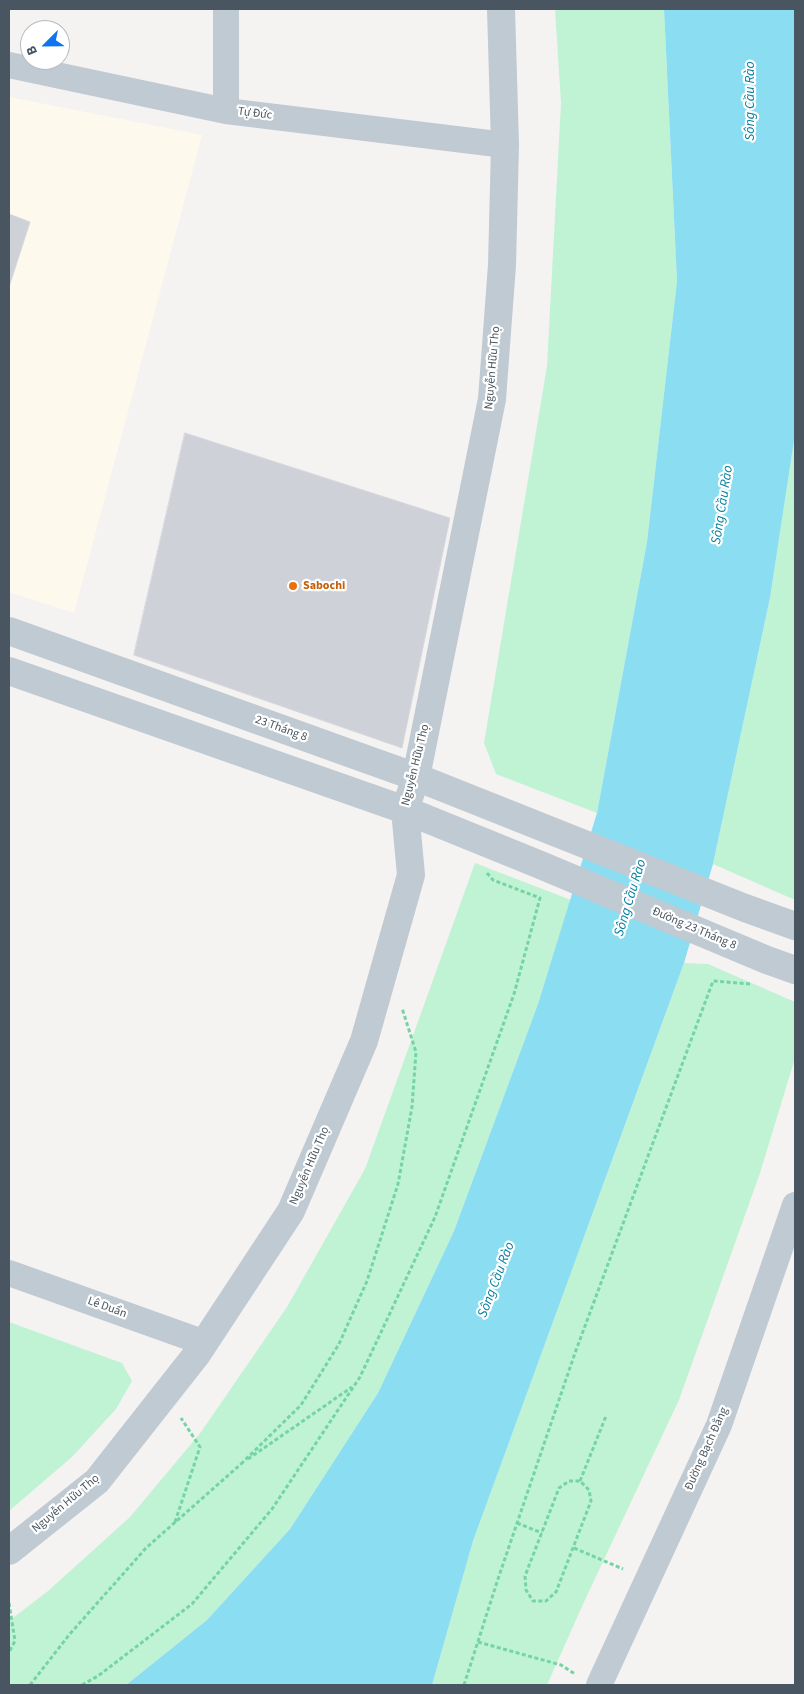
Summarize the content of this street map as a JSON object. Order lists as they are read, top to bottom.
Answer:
{
  "streets": {
    "street": [
      "Tự Đức",
      "Nguyễn Hữu Thọ",
      "23 Tháng 8",
      "Đường 23 Tháng 8",
      "Lê Duẩn",
      "Đường Bạch Đằng"
    ]
  },
  "crossings": [
    ["Tự Đức", "Nguyễn Hữu Thọ"],
    ["Nguyễn Hữu Thọ", "23 Tháng 8"],
    ["Nguyễn Hữu Thọ", "Đường 23 Tháng 8"],
    ["Nguyễn Hữu Thọ", "Lê Duẩn"]
  ],
  "water": ["Sông Cầu Rào"],
  "places": ["Sabochi"],
  "north": "bottom left"
}
